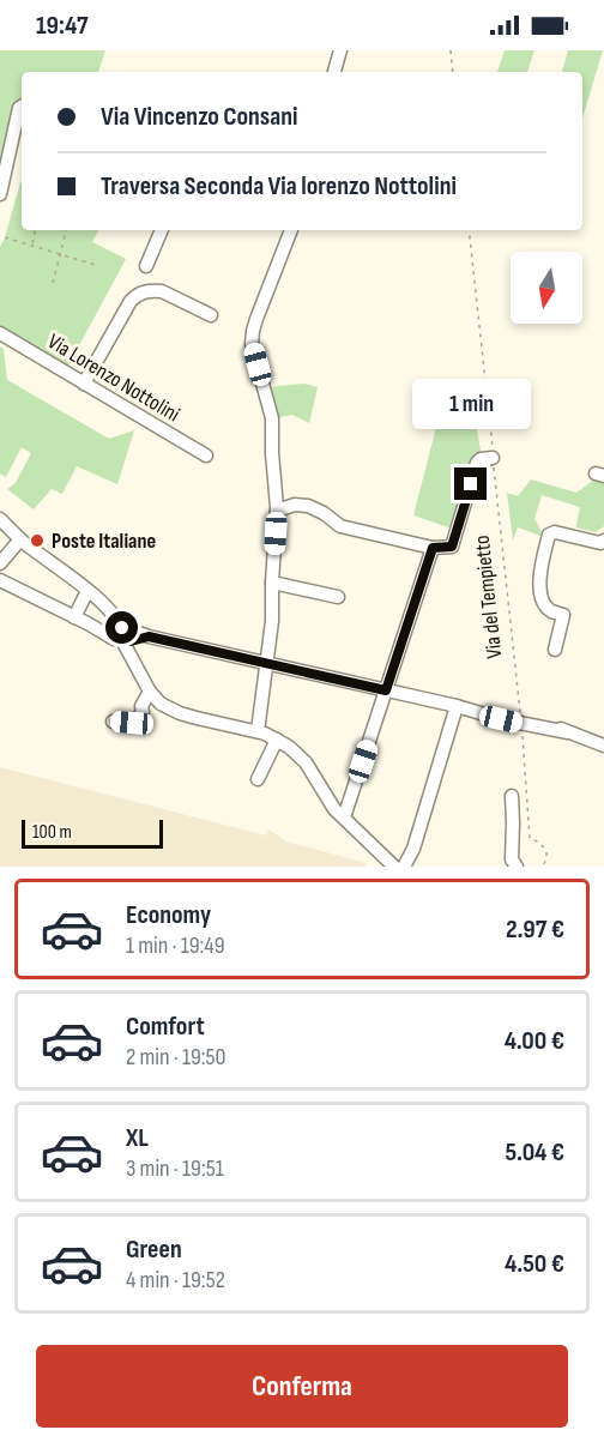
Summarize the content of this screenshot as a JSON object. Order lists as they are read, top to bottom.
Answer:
{
  "streets": {
    "street": ["Via Lorenzo Nottolini"],
    "path": ["Via del Tempietto"]
  },
  "places": ["Poste Italiane"],
  "scale_bar": "100 m",
  "north": "bottom",
  "page": {
    "status": "19:47",
    "banner": ["Via Vincenzo Consani", "Traversa Seconda Via lorenzo Nottolini"],
    "bubble": "1 min",
    "scale": "100 m",
    "list": [
      {
        "name": "Economy",
        "note": "1 min · 19:49",
        "value": "2.97 €"
      },
      {
        "name": "Comfort",
        "note": "2 min · 19:50",
        "value": "4.00 €"
      },
      {
        "name": "XL",
        "note": "3 min · 19:51",
        "value": "5.04 €"
      },
      {
        "name": "Green",
        "note": "4 min · 19:52",
        "value": "4.50 €"
      }
    ],
    "buttons": "Conferma"
  }
}
